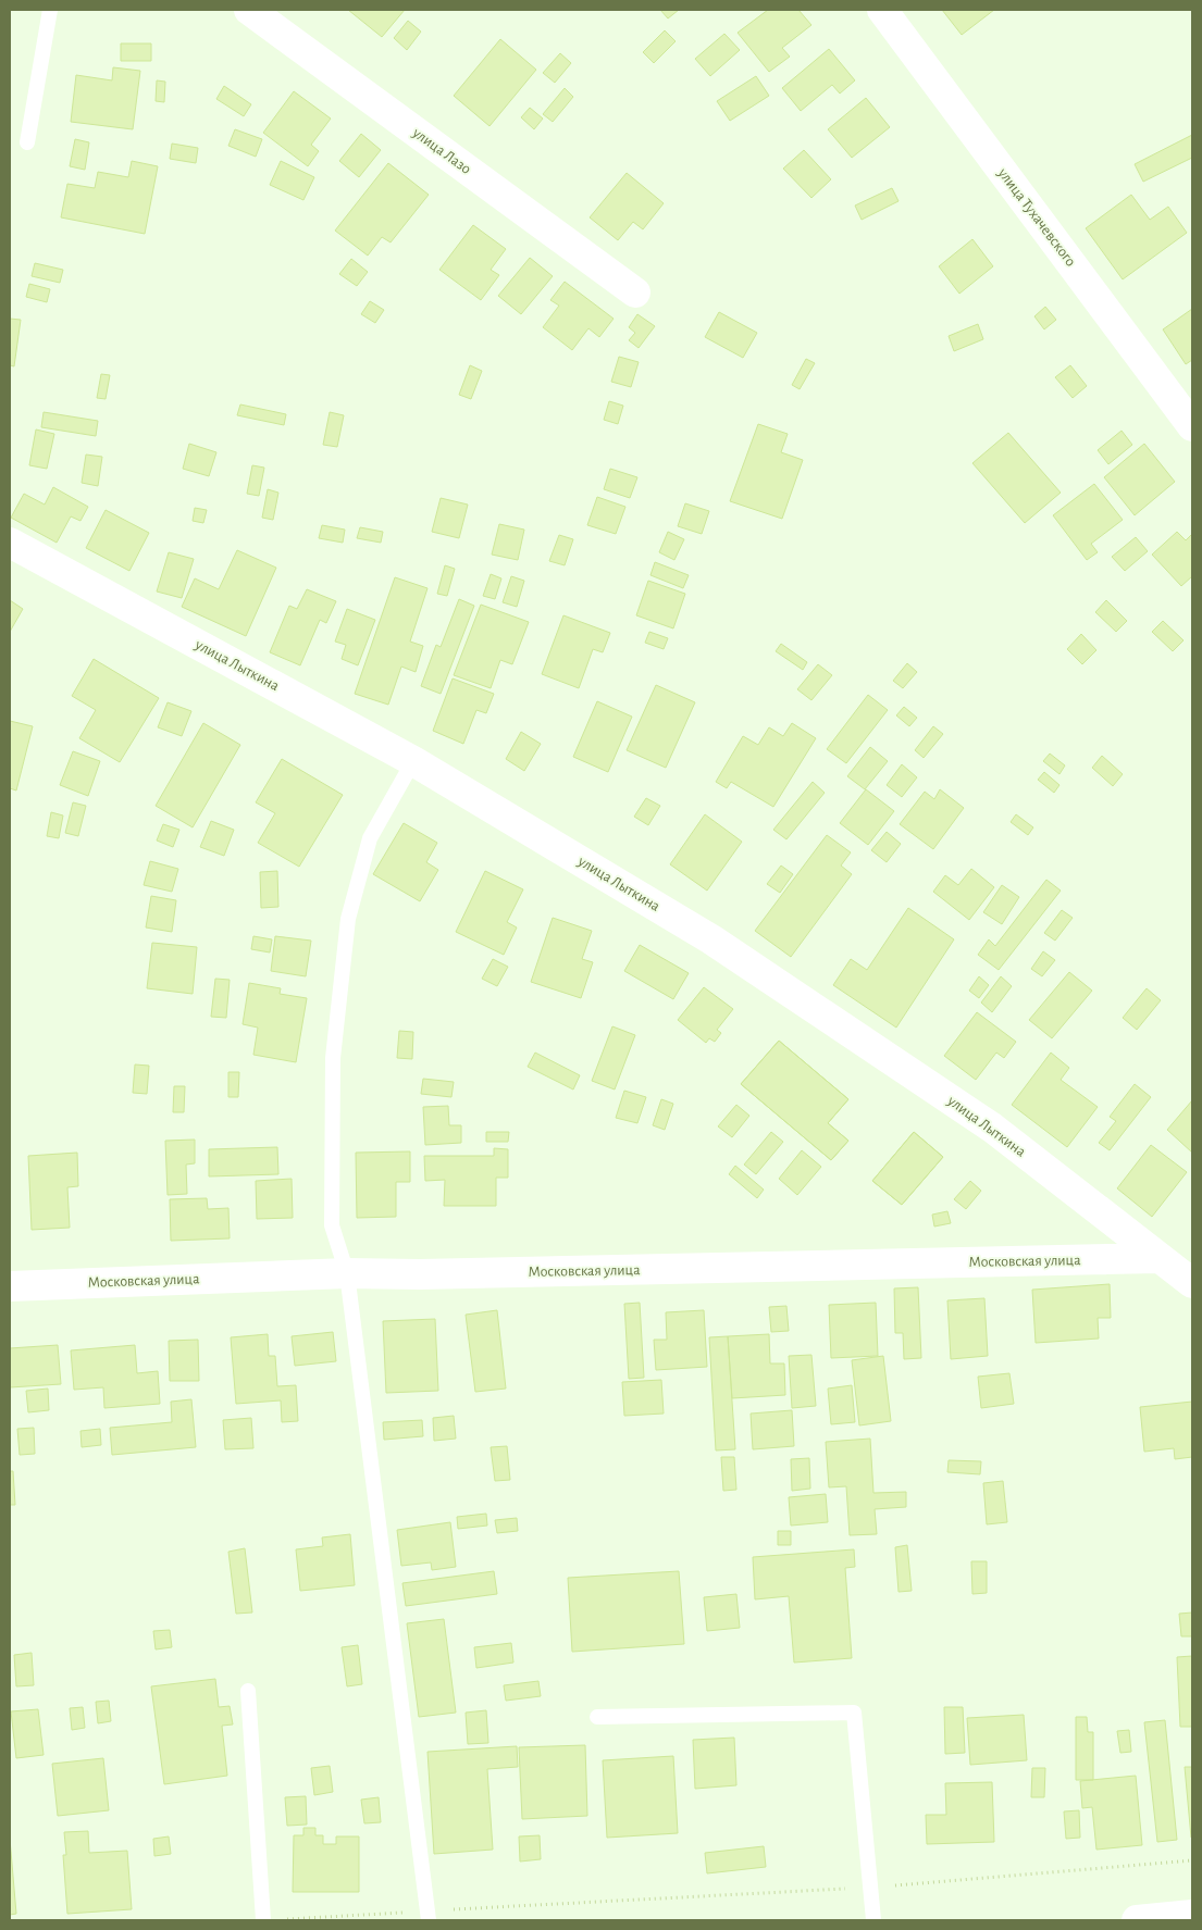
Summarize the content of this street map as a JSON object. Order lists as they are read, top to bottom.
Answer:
{
  "streets": {
    "street": [
      "улица Лазо",
      "улица Тухачевского",
      "улица Лыткина",
      "Московская улица"
    ]
  },
  "crossings": [
    ["улица Лыткина", "Московская улица"]
  ]
}
